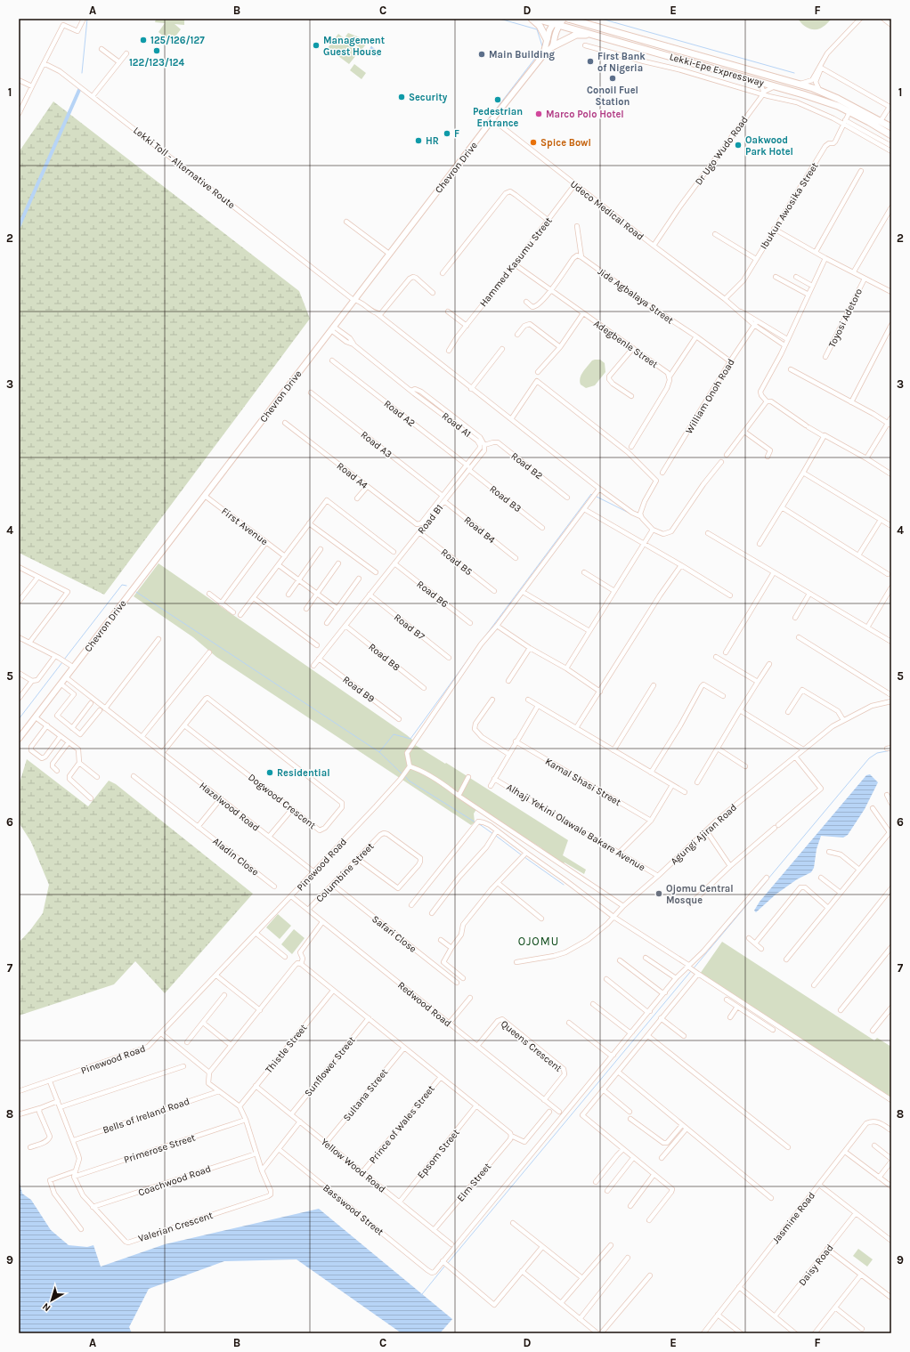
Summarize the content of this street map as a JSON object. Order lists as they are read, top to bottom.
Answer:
{
  "streets": {
    "highway": ["Lekki-Epe Expressway"],
    "main road": ["Chevron Drive"],
    "street": [
      "Dr Ugo Wudo Road",
      "Lekki Toll - Alternative Route",
      "Ibukun Awosika Street",
      "Udeco Medical Road",
      "Hammed Kasumu Street",
      "Jide Agbalaya Street",
      "Toyosi Adetoro",
      "Adegbenle Street",
      "William Onoh Road",
      "Road A2",
      "Road A1",
      "Road A3",
      "Road B2",
      "Road A4",
      "Road B3",
      "Road B1",
      "First Avenue",
      "Road B4",
      "Road B5",
      "Road B6",
      "Road B7",
      "Road B8",
      "Road B9",
      "Kamal Shasi Street",
      "Dogwood Crescent",
      "Hazelwood Road",
      "Alhaji Yekini Olawale Bakare Avenue",
      "Agungi Ajiran Road",
      "Aladin Close",
      "Pinewood Road",
      "Columbine Street",
      "Safari Close",
      "Redwood Road",
      "Queens Crescent",
      "Thistle Street",
      "Sunflower Street",
      "Sultana Street",
      "Bells of Ireland Road",
      "Prince of Wales Street",
      "Primerose Street",
      "Epsom Street",
      "Yellow Wood Road",
      "Coachwood Road",
      "Elm Street",
      "Basswood Street",
      "Jasmine Road",
      "Valerian Crescent",
      "Daisy Road"
    ]
  },
  "crossings": [
    ["Lekki-Epe Expressway", "Chevron Drive"],
    ["Lekki-Epe Expressway", "Ibukun Awosika Street"],
    ["Dr Ugo Wudo Road", "Udeco Medical Road"],
    ["Lekki Toll - Alternative Route", "Chevron Drive"],
    ["Chevron Drive", "Udeco Medical Road"],
    ["Chevron Drive", "Road A1"],
    ["Chevron Drive", "First Avenue"],
    ["Chevron Drive", "Hazelwood Road"],
    ["Ibukun Awosika Street", "Udeco Medical Road"],
    ["Udeco Medical Road", "Hammed Kasumu Street"],
    ["Hammed Kasumu Street", "Adegbenle Street"],
    ["Jide Agbalaya Street", "William Onoh Road"],
    ["Road A2", "Road A1"],
    ["Road A2", "Road B3"],
    ["Road A2", "Road B1"],
    ["Road A1", "Road A3"],
    ["Road A1", "Road A4"],
    ["Road A1", "Road B3"],
    ["Road A1", "Road B1"],
    ["Road B2", "Road B1"],
    ["Road B3", "Road B1"],
    ["Road B1", "Road B4"],
    ["Road B1", "Road B5"],
    ["Road B1", "Road B6"],
    ["Road B1", "Road B7"],
    ["Road B1", "Road B8"],
    ["Road B1", "Road B9"],
    ["Hazelwood Road", "Pinewood Road"],
    ["Alhaji Yekini Olawale Bakare Avenue", "Agungi Ajiran Road"],
    ["Pinewood Road", "Redwood Road"],
    ["Columbine Street", "Safari Close"],
    ["Columbine Street", "Redwood Road"],
    ["Redwood Road", "Queens Crescent"],
    ["Thistle Street", "Yellow Wood Road"],
    ["Thistle Street", "Valerian Crescent"],
    ["Sunflower Street", "Yellow Wood Road"],
    ["Sultana Street", "Yellow Wood Road"],
    ["Prince of Wales Street", "Yellow Wood Road"],
    ["Primerose Street", "Valerian Crescent"],
    ["Epsom Street", "Yellow Wood Road"],
    ["Yellow Wood Road", "Elm Street"],
    ["Coachwood Road", "Valerian Crescent"]
  ],
  "districts": ["OJOMU"],
  "places": [
    "125/126/127",
    "Management Guest House",
    "122/123/124",
    "Main Building",
    "First Bank of Nigeria",
    "Conoil Fuel Station",
    "Security",
    "Pedestrian Entrance",
    "Marco Polo Hotel",
    "F",
    "HR",
    "Spice Bowl",
    "Oakwood Park Hotel",
    "Residential",
    "Ojomu Central Mosque"
  ],
  "north": "bottom left",
  "grid": {
    "columns": [
      "A",
      "B",
      "C",
      "D",
      "E",
      "F"
    ],
    "rows": [
      "1",
      "2",
      "3",
      "4",
      "5",
      "6",
      "7",
      "8",
      "9"
    ]
  }
}
